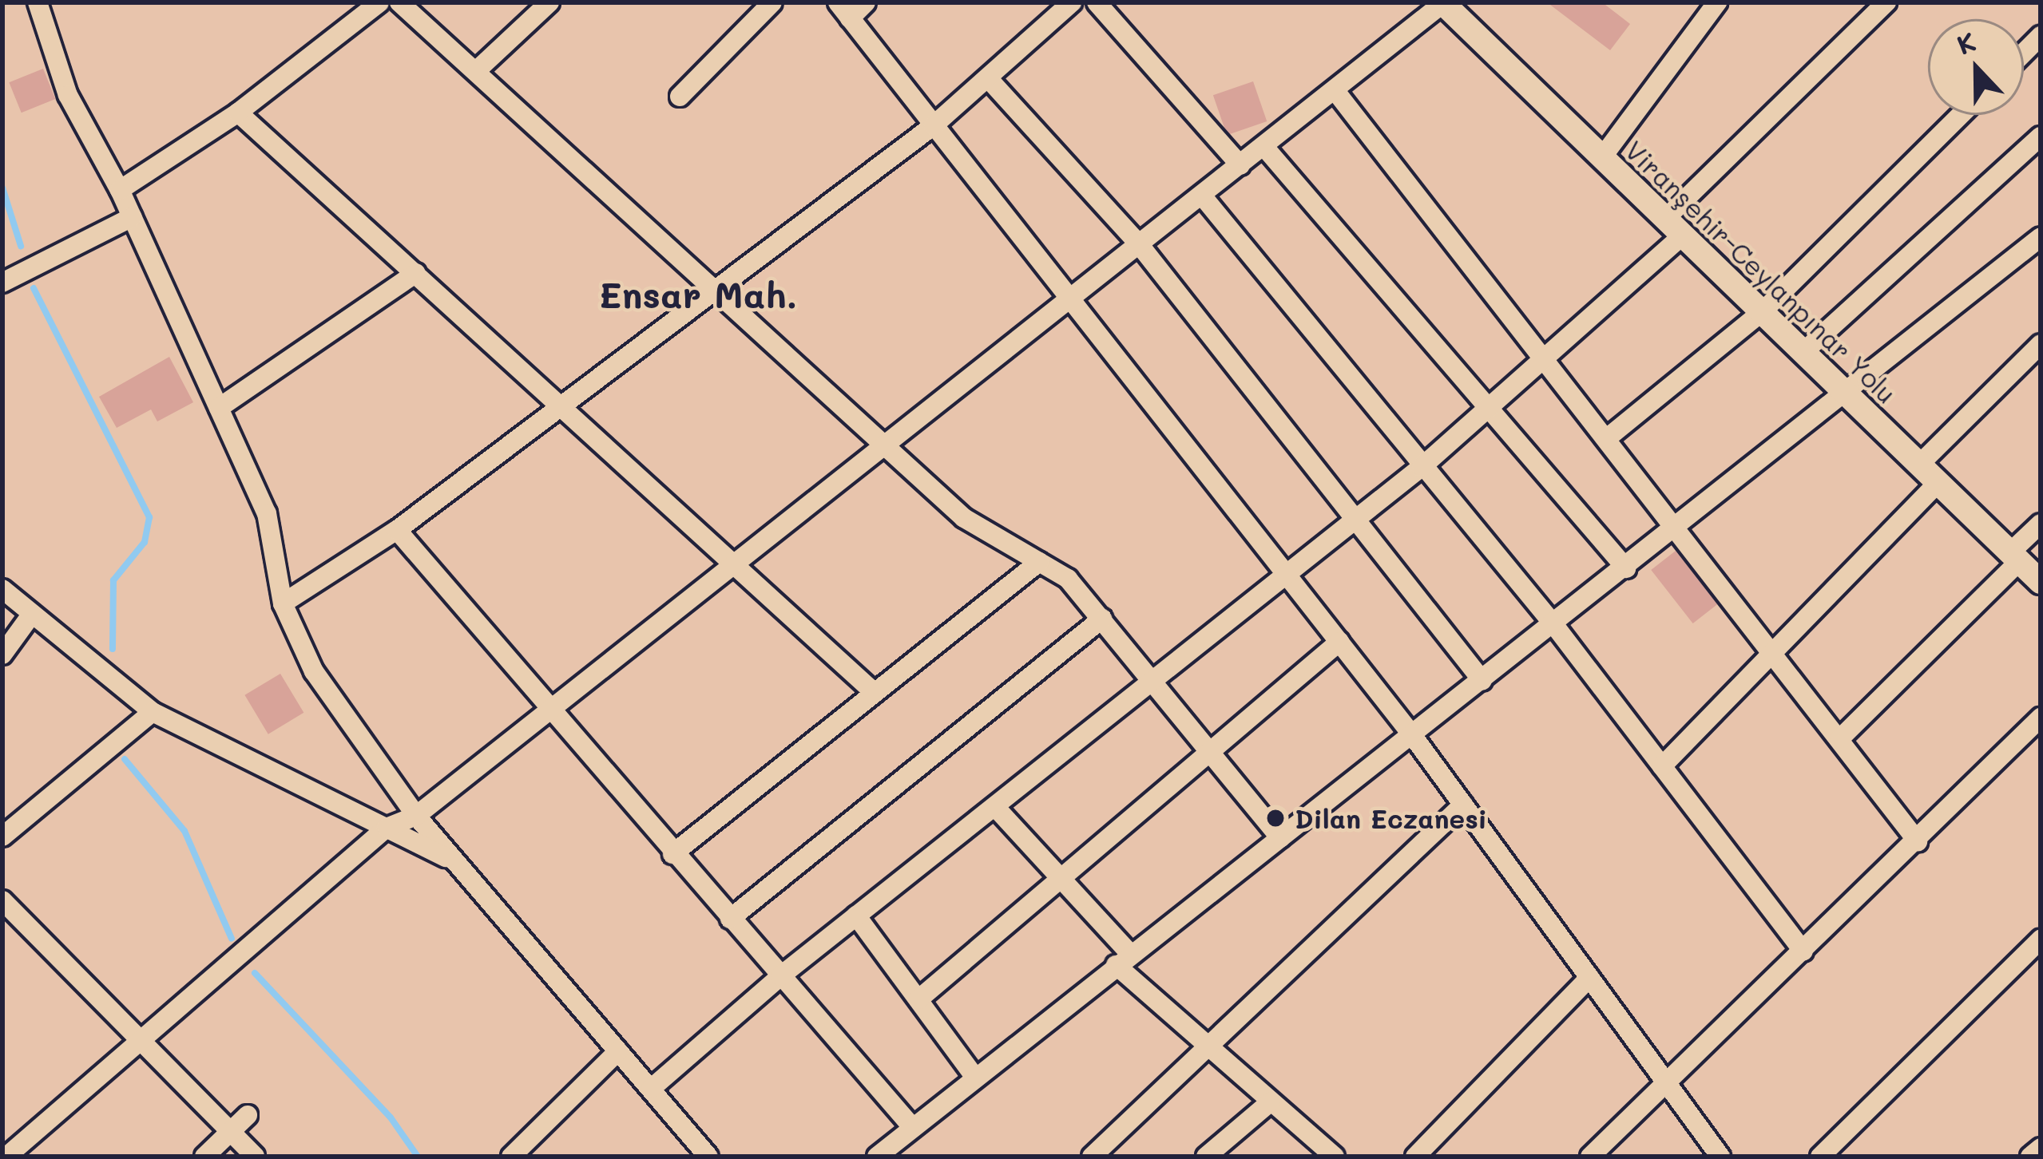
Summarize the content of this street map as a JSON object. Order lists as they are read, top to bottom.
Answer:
{
  "streets": {
    "main road": ["Viranşehir-Ceylanpınar Yolu"]
  },
  "districts": ["Ensar Mah."],
  "places": ["Dilan Eczanesi"],
  "north": "top"
}
